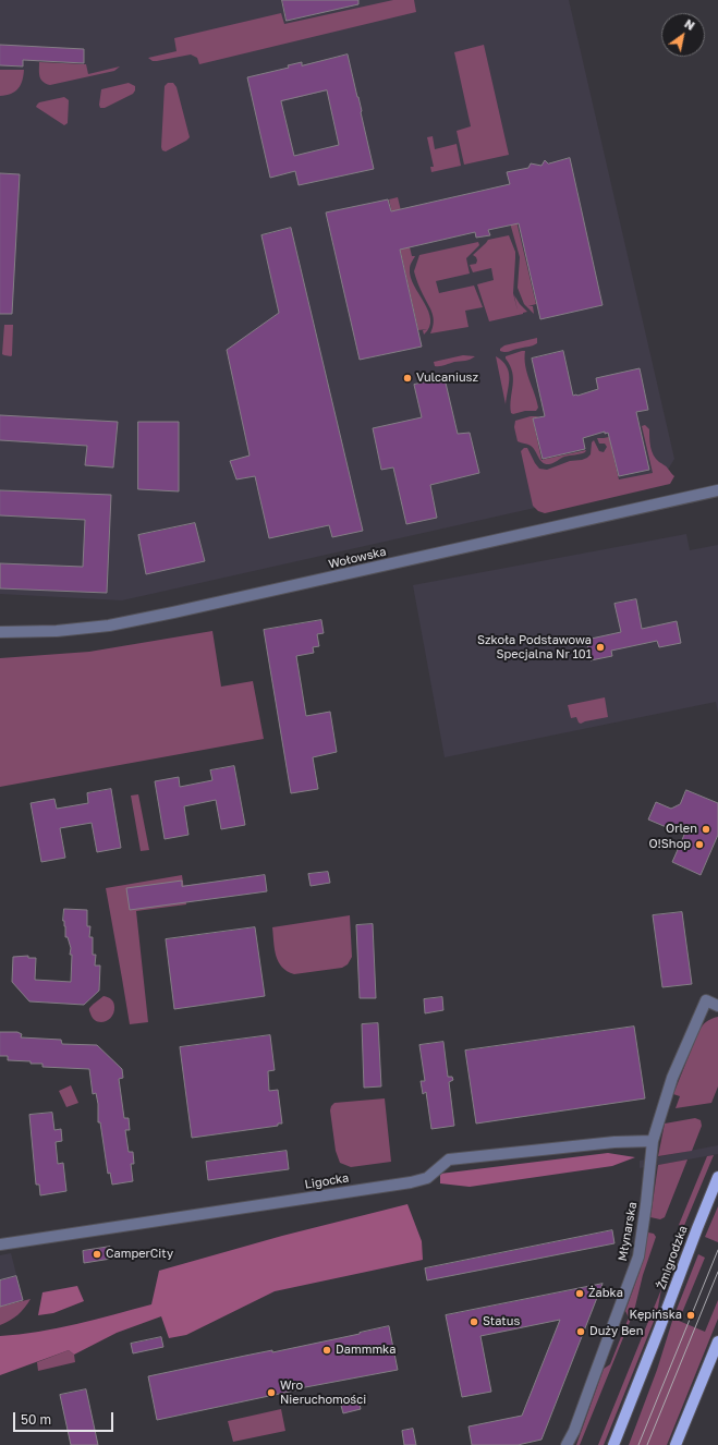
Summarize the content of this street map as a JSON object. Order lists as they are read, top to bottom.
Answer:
{
  "streets": {
    "main road": ["Żmigrodzka"],
    "street": ["Wołowska", "Ligocka", "Młynarska"]
  },
  "crossings": [
    ["Ligocka", "Młynarska"]
  ],
  "places": [
    "Vulcaniusz",
    "Szkoła Podstawowa Specjalna Nr 101",
    "Orlen",
    "O!Shop",
    "CamperCity",
    "Żabka",
    "Kępińska",
    "Status",
    "Duży Ben",
    "Dammmka",
    "Wro Nieruchomości"
  ],
  "scale_bar": "50 m",
  "north": "top right"
}
